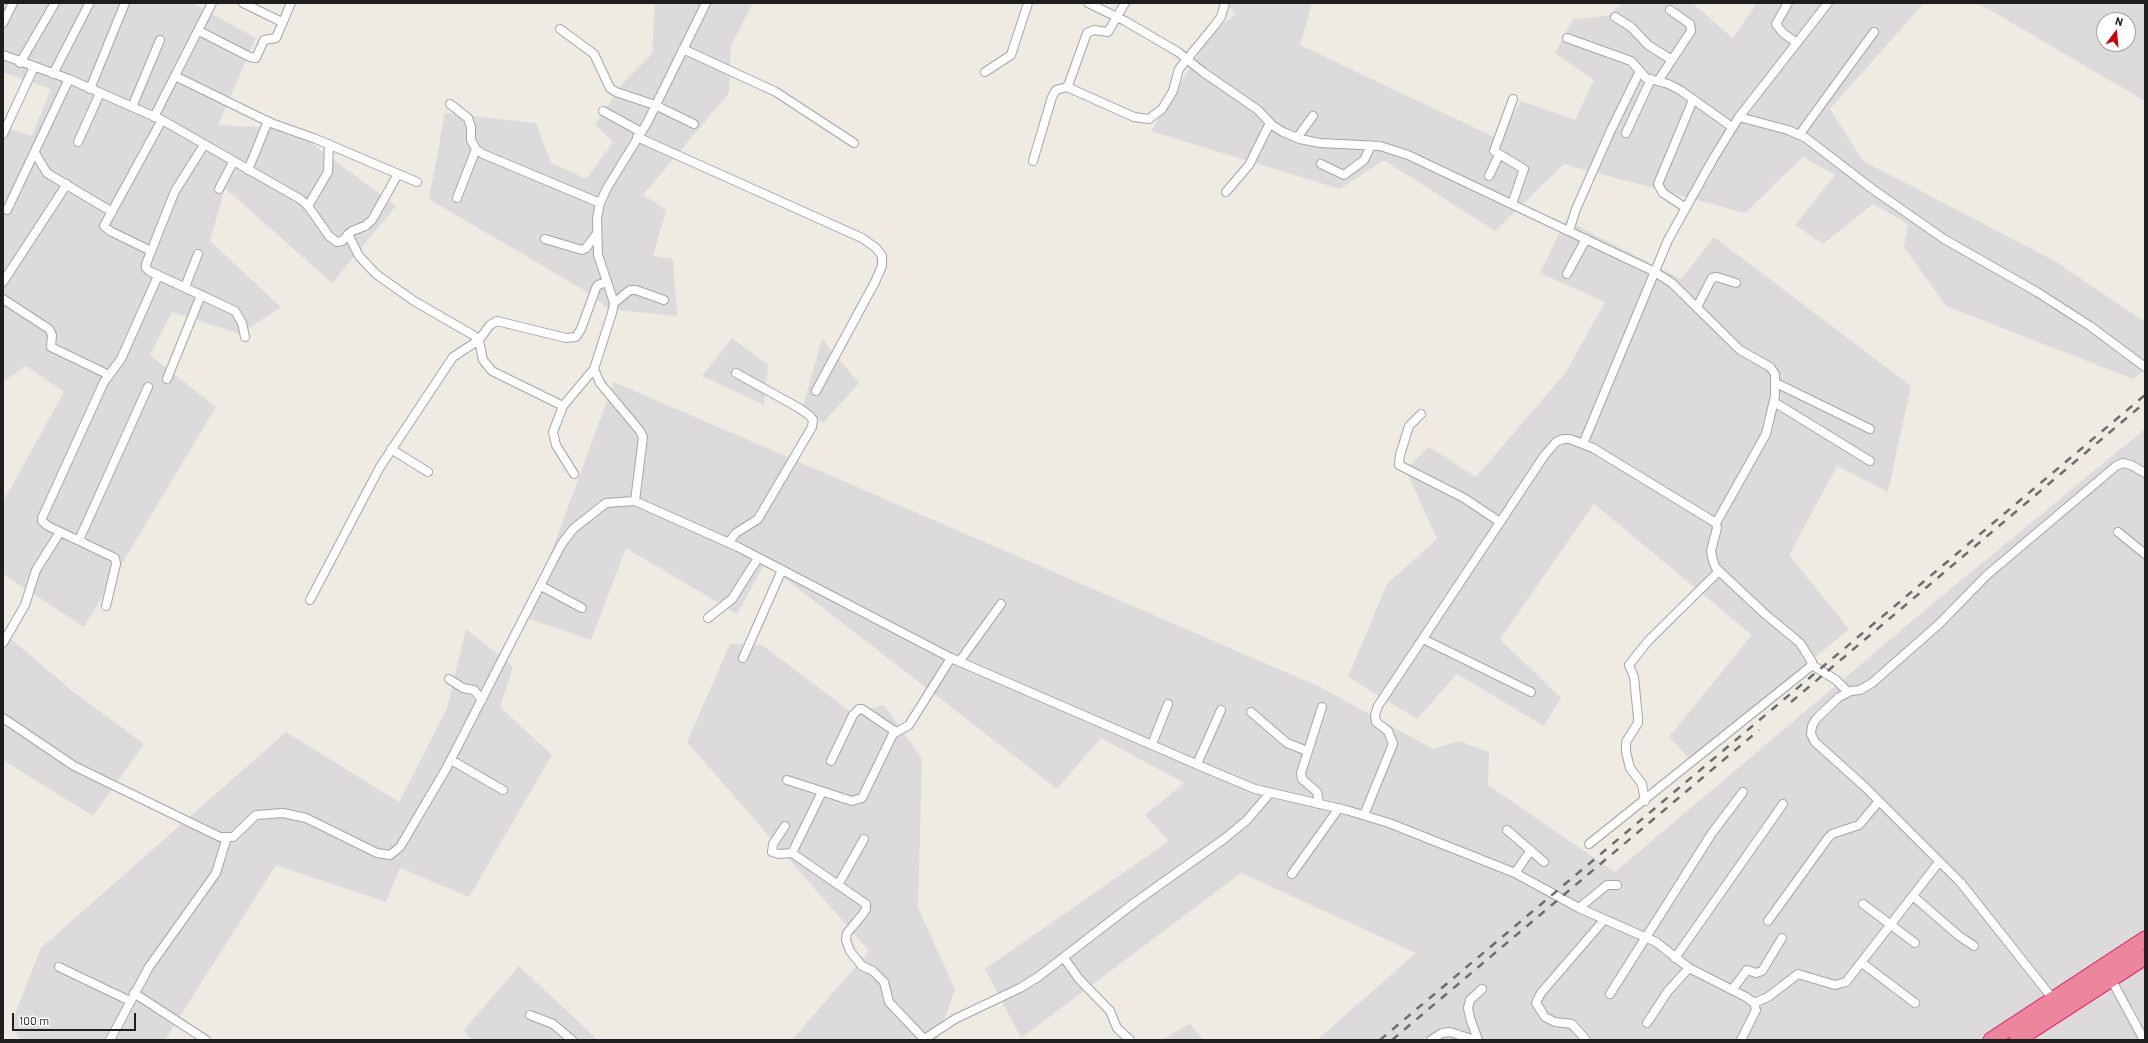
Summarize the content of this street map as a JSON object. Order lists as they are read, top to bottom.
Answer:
{
  "scale_bar": "100 m",
  "north": "top"
}
